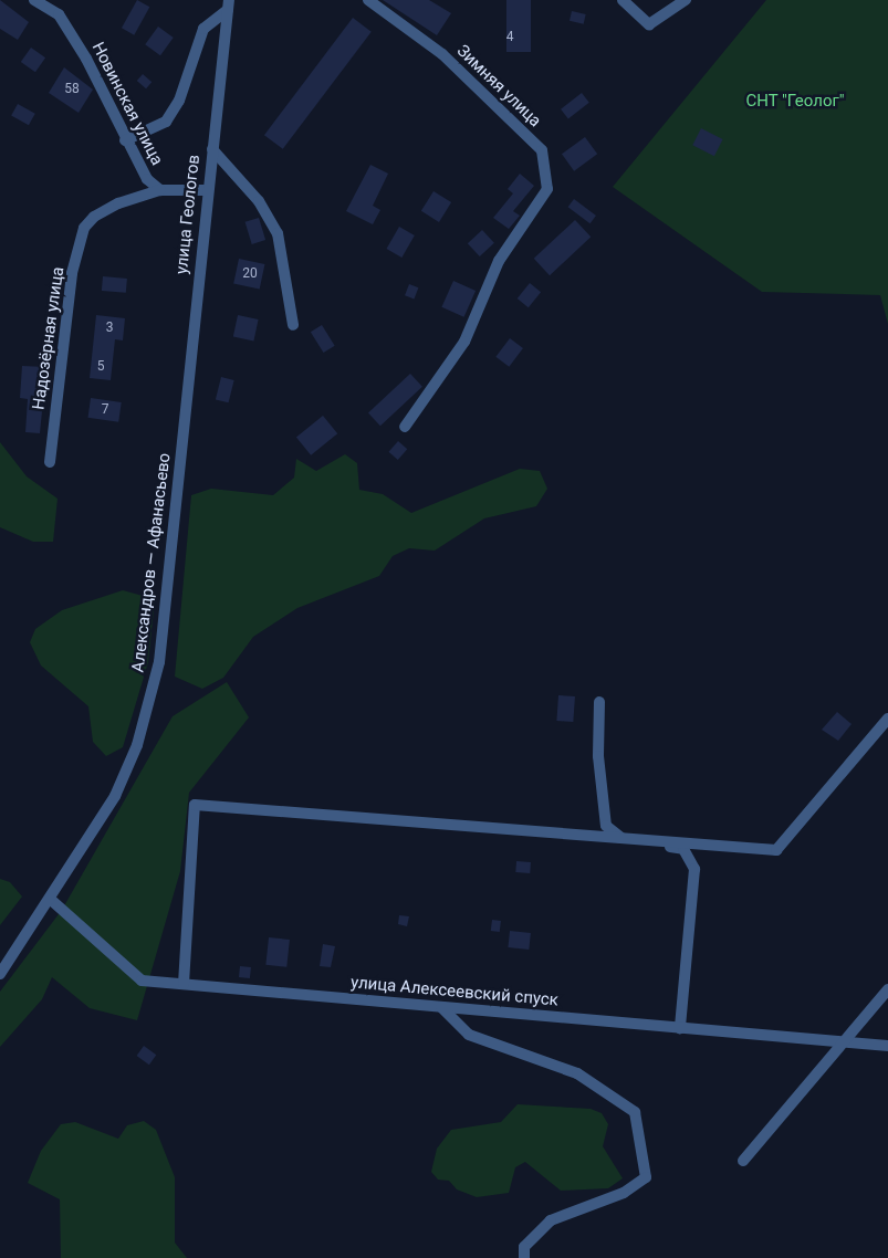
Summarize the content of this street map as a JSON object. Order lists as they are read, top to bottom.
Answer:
{
  "streets": {
    "street": [
      "Зимняя улица",
      "Новинская улица",
      "улица Геологов",
      "Надозёрная улица",
      "Александров — Афанасьево",
      "улица Алексеевский спуск"
    ]
  },
  "crossings": [
    ["Новинская улица", "улица Геологов"],
    ["Новинская улица", "Надозёрная улица"],
    ["улица Геологов", "Александров — Афанасьево"],
    ["Александров — Афанасьево", "улица Алексеевский спуск"]
  ],
  "parks": ["СНТ \"Геолог\""],
  "house_numbers": [
    "4",
    "58",
    "20",
    "3",
    "5",
    "7"
  ]
}
